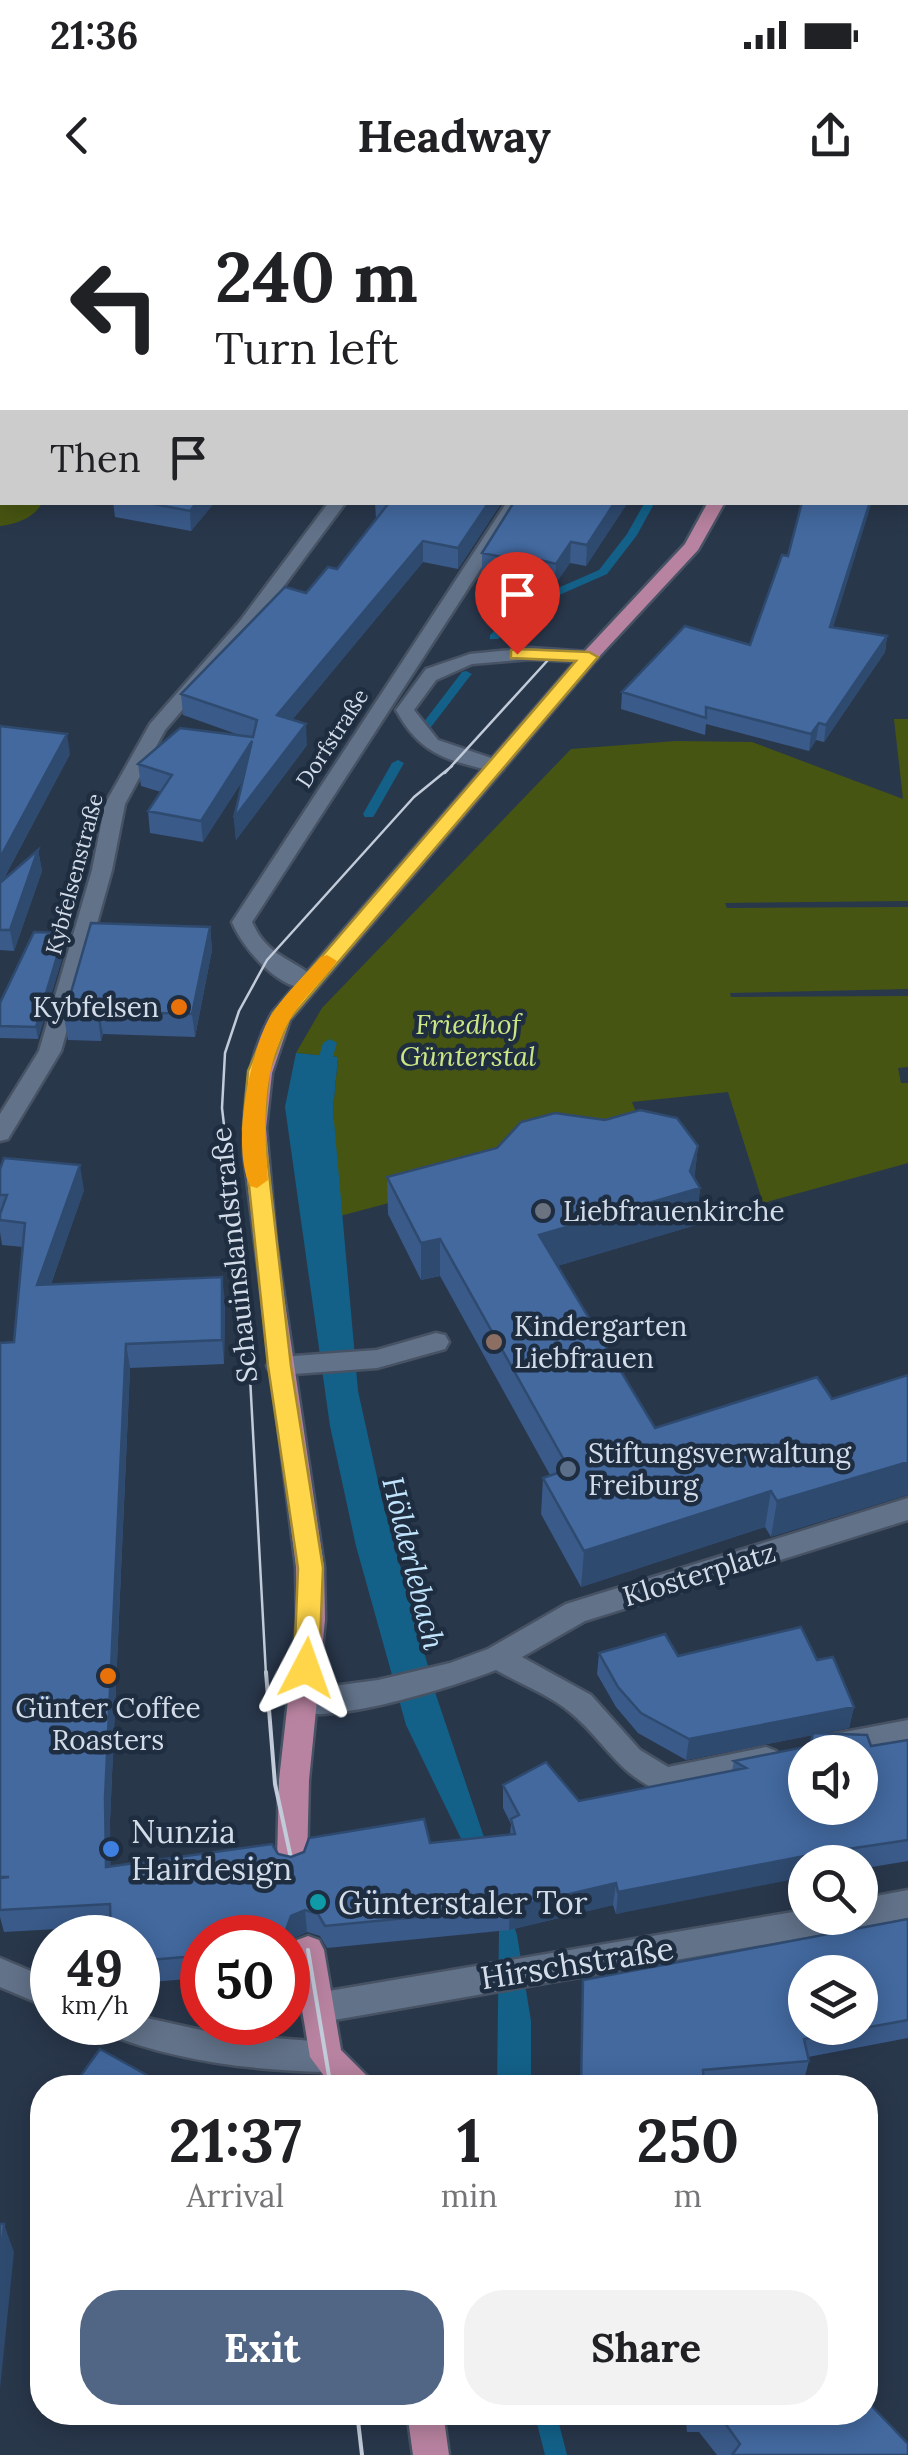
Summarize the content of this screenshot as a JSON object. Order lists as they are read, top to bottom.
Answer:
{
  "streets": {
    "main road": ["Schauinslandstraße"],
    "street": [
      "Dorfstraße",
      "Kybfelsenstraße",
      "Klosterplatz",
      "Hirschstraße"
    ]
  },
  "crossings": [
    ["Dorfstraße", "Schauinslandstraße"],
    ["Schauinslandstraße", "Klosterplatz"]
  ],
  "water": ["Hölderlebach"],
  "parks": ["Friedhof Günterstal"],
  "places": [
    "Kybfelsen",
    "Liebfrauenkirche",
    "Kindergarten Liebfrauen",
    "Stiftungsverwaltung Freiburg",
    "Günter Coffee Roasters",
    "Nunzia Hairdesign",
    "Günterstaler Tor"
  ],
  "page": {
    "status": "21:36",
    "header": "Headway",
    "turn": ["240 m", "Turn left"],
    "then": "Then",
    "speed": "49 km/h",
    "limit": "50",
    "eta": [
      "21:37",
      "Arrival",
      "1",
      "min",
      "250",
      "m"
    ],
    "buttons": ["Exit", "Share"]
  }
}
